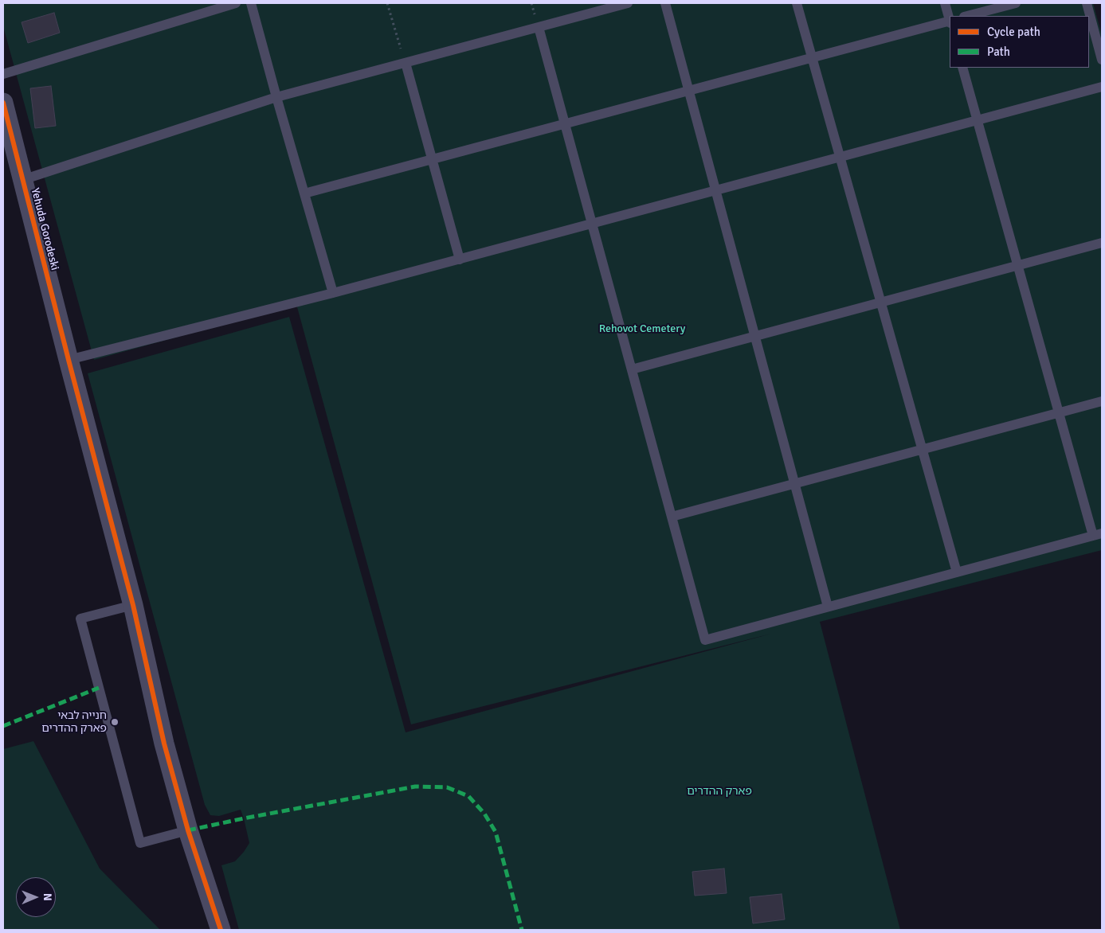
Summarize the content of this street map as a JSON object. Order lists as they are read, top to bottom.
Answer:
{
  "streets": {
    "street": ["Yehuda Gorodeski"]
  },
  "parks": ["Rehovot Cemetery", "פארק ההדרים"],
  "places": ["חנייה לבאי פארק ההדרים"],
  "legend": ["Cycle path", "Path"],
  "north": "right"
}
